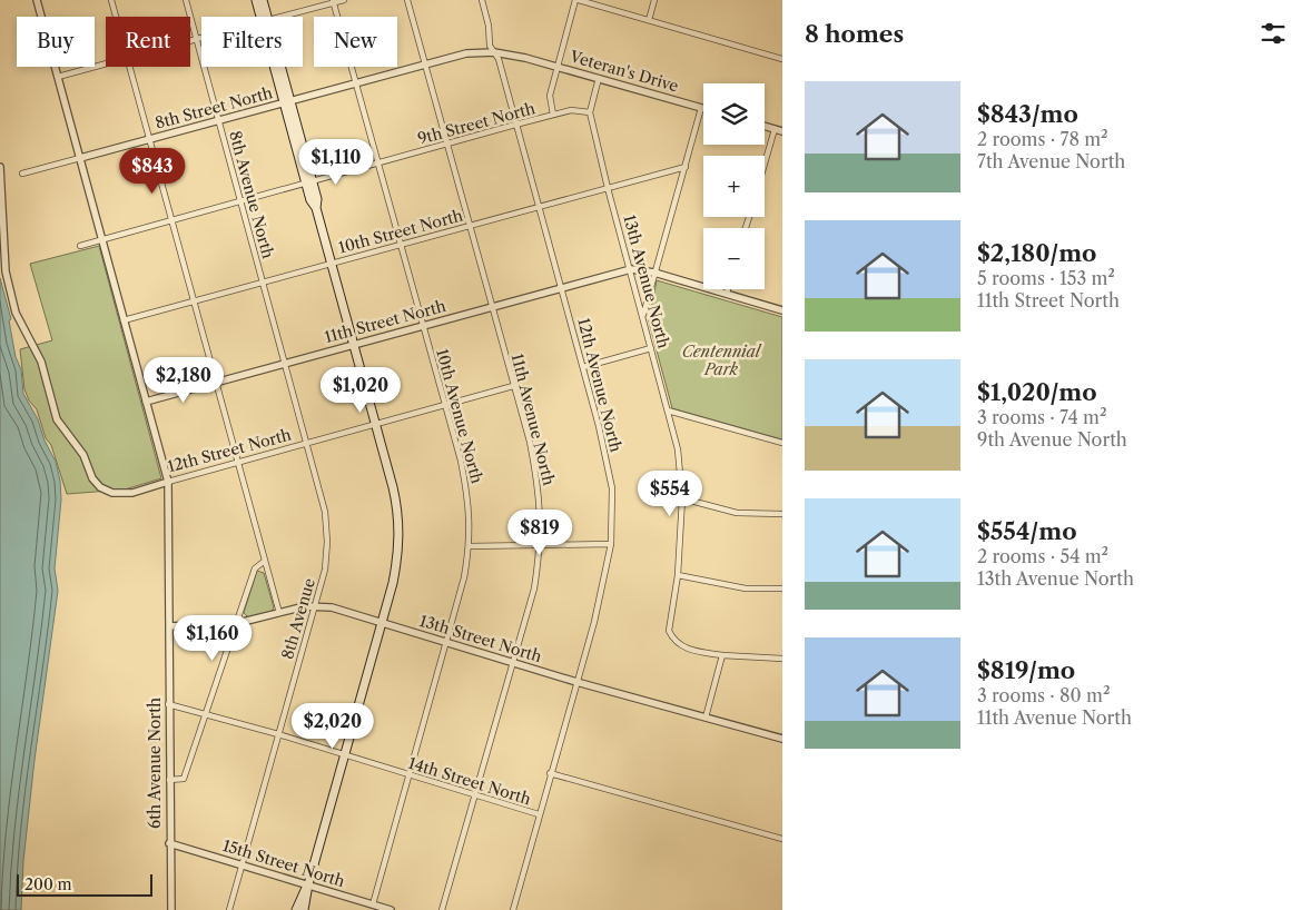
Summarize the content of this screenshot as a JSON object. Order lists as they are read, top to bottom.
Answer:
{
  "streets": {
    "street": [
      "Veteran's Drive",
      "8th Street North",
      "9th Street North",
      "8th Avenue North",
      "10th Street North",
      "13th Avenue North",
      "11th Street North",
      "12th Avenue North",
      "10th Avenue North",
      "11th Avenue North",
      "12th Street North",
      "8th Avenue",
      "13th Street North",
      "6th Avenue North",
      "14th Street North",
      "15th Street North"
    ]
  },
  "crossings": [
    ["Veteran's Drive", "8th Street North"],
    ["Veteran's Drive", "12th Avenue North"],
    ["Veteran's Drive", "10th Avenue North"],
    ["Veteran's Drive", "11th Avenue North"],
    ["8th Street North", "8th Avenue North"],
    ["8th Street North", "10th Avenue North"],
    ["8th Street North", "6th Avenue North"],
    ["9th Street North", "8th Avenue North"],
    ["9th Street North", "13th Avenue North"],
    ["9th Street North", "12th Avenue North"],
    ["9th Street North", "10th Avenue North"],
    ["9th Street North", "11th Avenue North"],
    ["9th Street North", "6th Avenue North"],
    ["8th Avenue North", "10th Street North"],
    ["8th Avenue North", "11th Street North"],
    ["8th Avenue North", "8th Avenue"],
    ["10th Street North", "13th Avenue North"],
    ["10th Street North", "12th Avenue North"],
    ["10th Street North", "10th Avenue North"],
    ["10th Street North", "11th Avenue North"],
    ["10th Street North", "6th Avenue North"],
    ["13th Avenue North", "11th Street North"],
    ["11th Street North", "12th Avenue North"],
    ["11th Street North", "10th Avenue North"],
    ["11th Street North", "11th Avenue North"],
    ["11th Street North", "8th Avenue"],
    ["11th Street North", "6th Avenue North"],
    ["12th Avenue North", "13th Street North"],
    ["12th Avenue North", "14th Street North"],
    ["10th Avenue North", "12th Street North"],
    ["10th Avenue North", "13th Street North"],
    ["10th Avenue North", "14th Street North"],
    ["10th Avenue North", "15th Street North"],
    ["11th Avenue North", "12th Street North"],
    ["11th Avenue North", "13th Street North"],
    ["11th Avenue North", "14th Street North"],
    ["12th Street North", "8th Avenue"],
    ["12th Street North", "6th Avenue North"],
    ["8th Avenue", "13th Street North"],
    ["8th Avenue", "14th Street North"],
    ["8th Avenue", "15th Street North"],
    ["13th Street North", "6th Avenue North"],
    ["6th Avenue North", "14th Street North"],
    ["6th Avenue North", "15th Street North"]
  ],
  "parks": ["Centennial Park"],
  "scale_bar": "200 m",
  "page": {
    "heading": "8 homes",
    "chip": [
      "Buy",
      "Rent",
      "Filters",
      "New"
    ],
    "list": [
      {
        "name": "$843/mo",
        "note": "2 rooms · 78 m² · 7th Avenue North"
      },
      {
        "name": "$2,180/mo",
        "note": "5 rooms · 153 m² · 11th Street North"
      },
      {
        "name": "$1,020/mo",
        "note": "3 rooms · 74 m² · 9th Avenue North"
      },
      {
        "name": "$554/mo",
        "note": "2 rooms · 54 m² · 13th Avenue North"
      },
      {
        "name": "$819/mo",
        "note": "3 rooms · 80 m² · 11th Avenue North"
      }
    ],
    "map_buttons": ["+", "−"],
    "price": [
      "$1,110",
      "$843",
      "$2,180",
      "$1,020",
      "$554",
      "$819",
      "$1,160",
      "$2,020"
    ],
    "scale": "200 m"
  }
}
